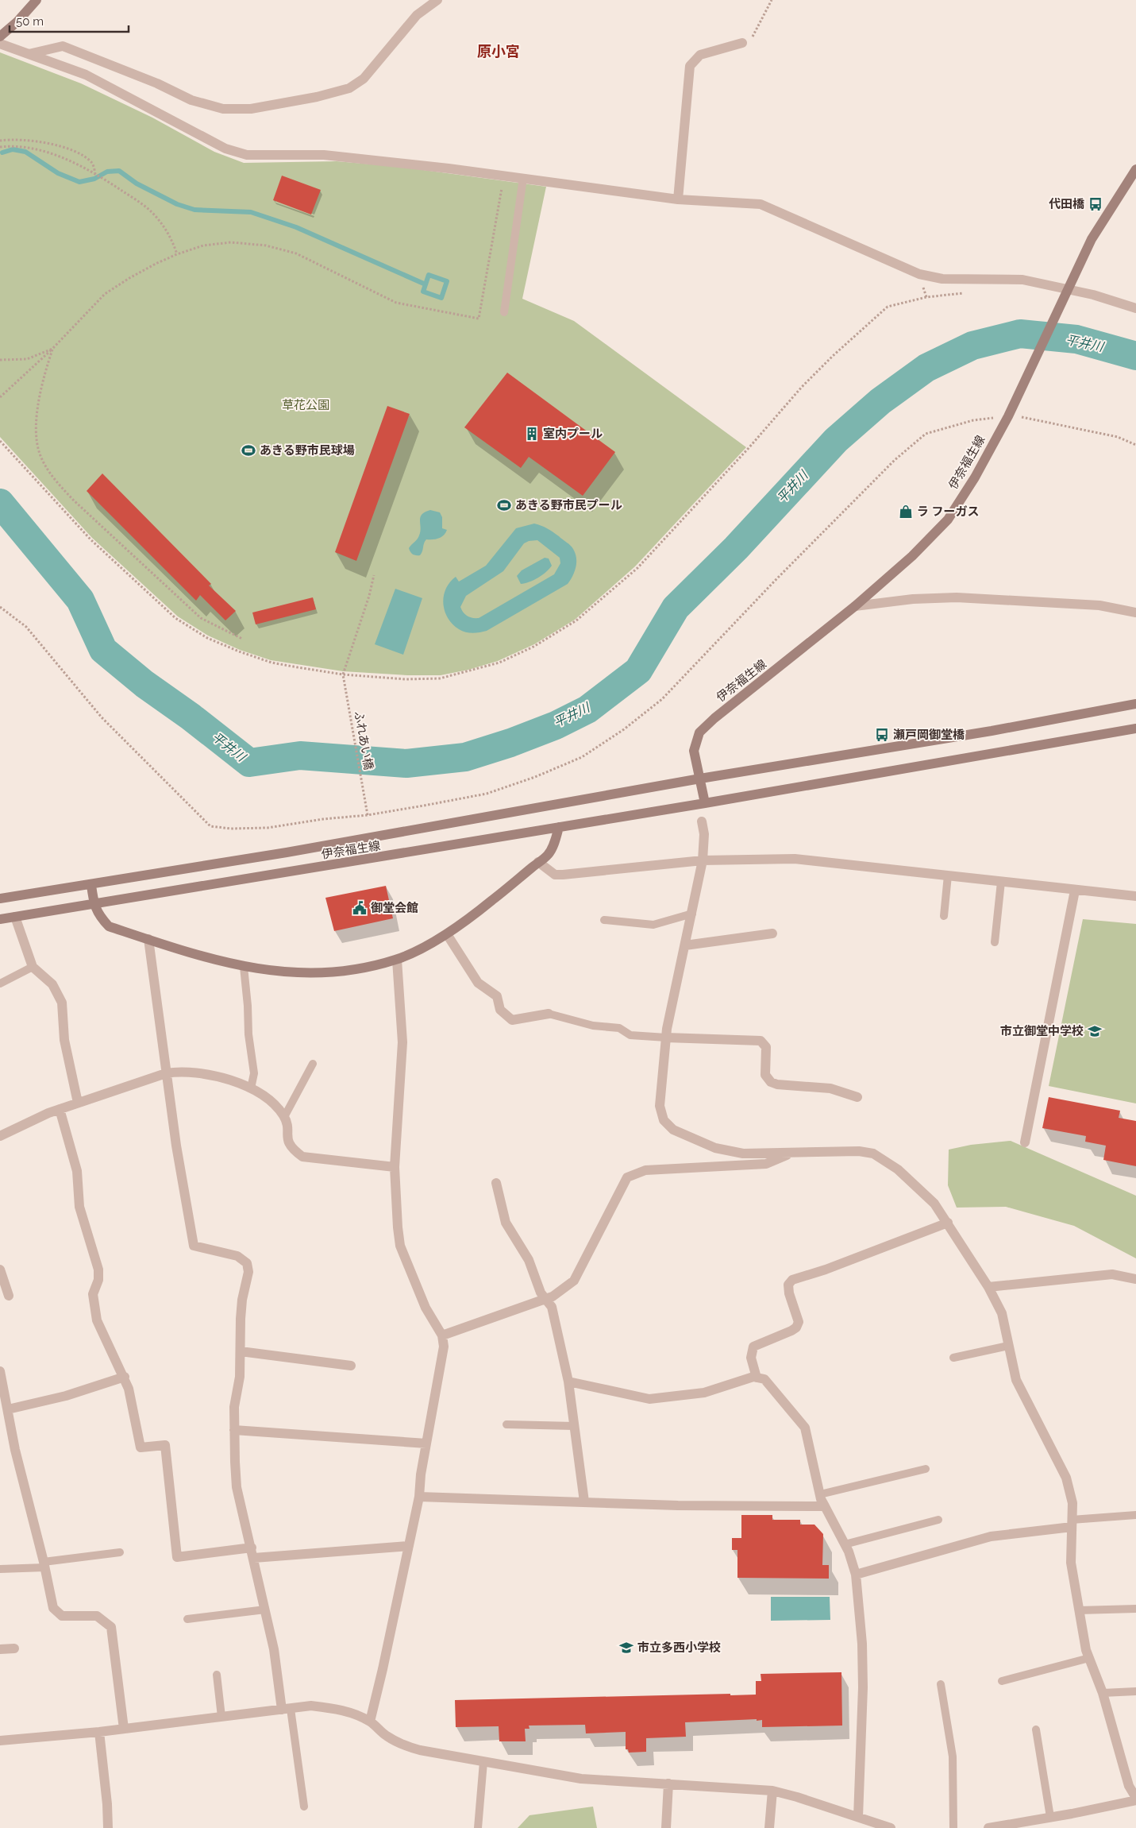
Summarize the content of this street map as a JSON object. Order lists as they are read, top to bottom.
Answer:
{
  "streets": {
    "main road": ["伊奈福生線"],
    "path": ["ふれあい橋"]
  },
  "districts": ["原小宮"],
  "water": ["平井川"],
  "parks": ["草花公園"],
  "places": {
    "bus stop": ["代田橋", "瀬戸岡御堂橋"],
    "building": ["室内プール"],
    "sports": ["あきる野市民球場", "あきる野市民プール"],
    "shop": ["ラ フーガス"],
    "public building": ["御堂会館"],
    "school or university": ["市立御堂中学校", "市立多西小学校"]
  },
  "scale_bar": "50 m"
}
